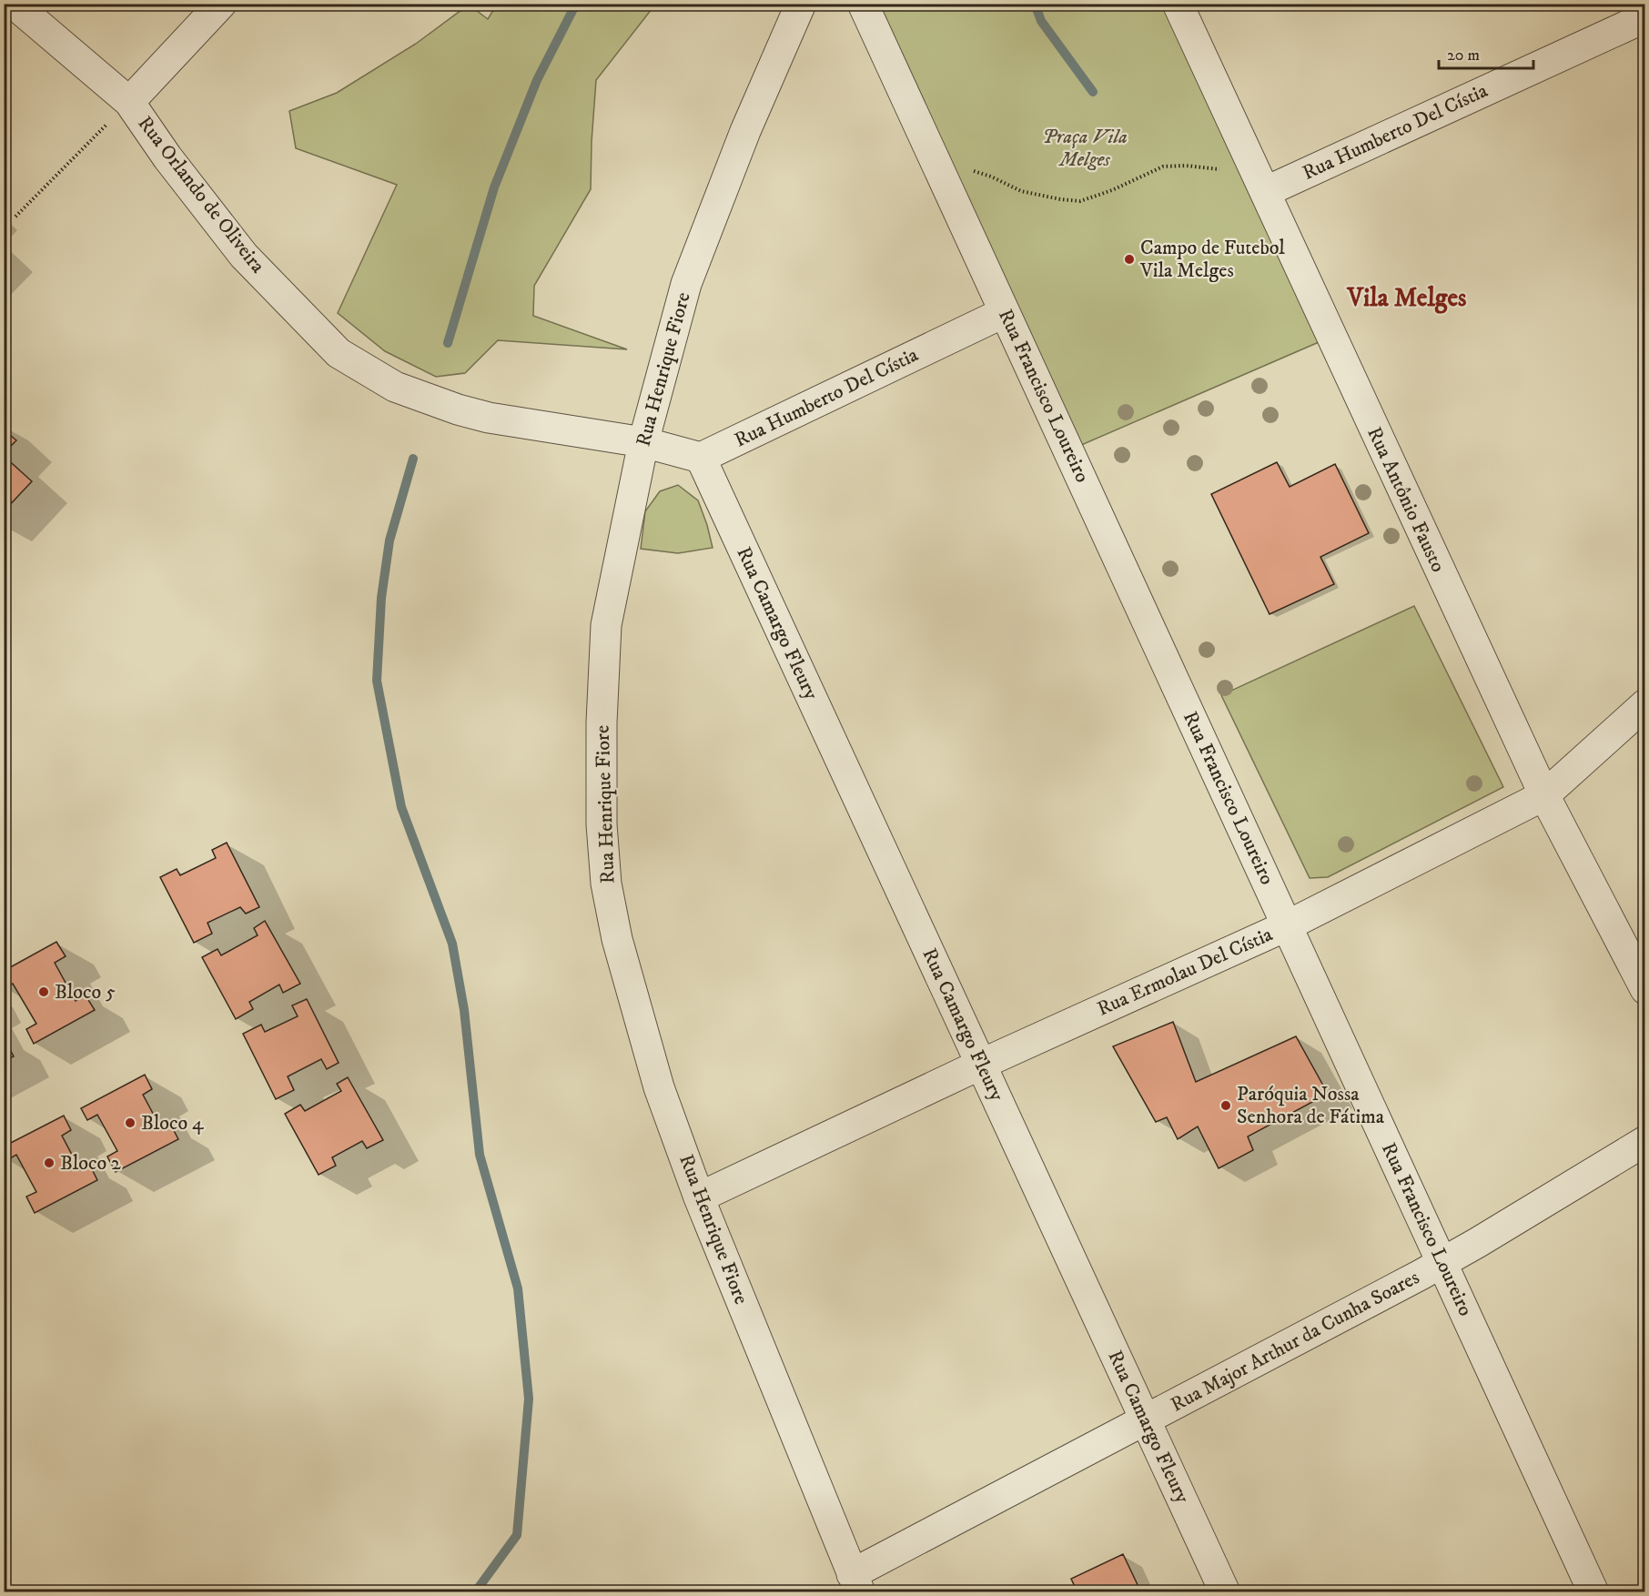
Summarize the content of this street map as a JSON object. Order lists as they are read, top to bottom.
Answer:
{
  "streets": {
    "street": [
      "Rua Humberto Del Cístia",
      "Rua Orlando de Oliveira",
      "Rua Henrique Fiore",
      "Rua Francisco Loureiro",
      "Rua Antônio Fausto",
      "Rua Camargo Fleury",
      "Rua Ermolau Del Cístia",
      "Rua Major Arthur da Cunha Soares"
    ]
  },
  "crossings": [
    ["Rua Humberto Del Cístia", "Rua Francisco Loureiro"],
    ["Rua Humberto Del Cístia", "Rua Antônio Fausto"],
    ["Rua Humberto Del Cístia", "Rua Camargo Fleury"],
    ["Rua Orlando de Oliveira", "Rua Henrique Fiore"],
    ["Rua Henrique Fiore", "Rua Ermolau Del Cístia"],
    ["Rua Henrique Fiore", "Rua Major Arthur da Cunha Soares"],
    ["Rua Francisco Loureiro", "Rua Ermolau Del Cístia"],
    ["Rua Francisco Loureiro", "Rua Major Arthur da Cunha Soares"],
    ["Rua Antônio Fausto", "Rua Ermolau Del Cístia"],
    ["Rua Camargo Fleury", "Rua Ermolau Del Cístia"],
    ["Rua Camargo Fleury", "Rua Major Arthur da Cunha Soares"]
  ],
  "districts": ["Vila Melges"],
  "parks": ["Praça Vila Melges"],
  "places": [
    "Campo de Futebol Vila Melges",
    "Bloco 5",
    "Paróquia Nossa Senhora de Fátima",
    "Bloco 4",
    "Bloco 2"
  ],
  "scale_bar": "20 m"
}
